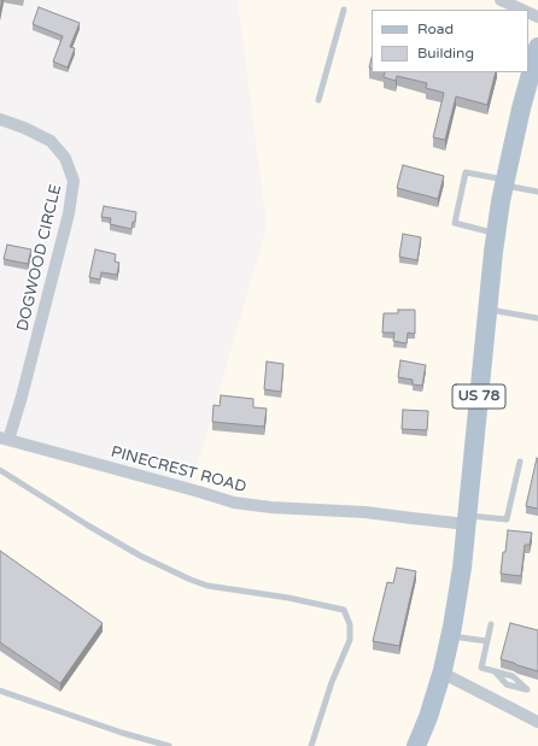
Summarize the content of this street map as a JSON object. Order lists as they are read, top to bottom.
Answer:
{
  "streets": {
    "main road": ["US 78"],
    "street": ["DOGWOOD CIRCLE", "PINECREST ROAD"]
  },
  "crossings": [
    ["DOGWOOD CIRCLE", "PINECREST ROAD"],
    ["US 78", "PINECREST ROAD"]
  ],
  "legend": ["Road", "Building"]
}
